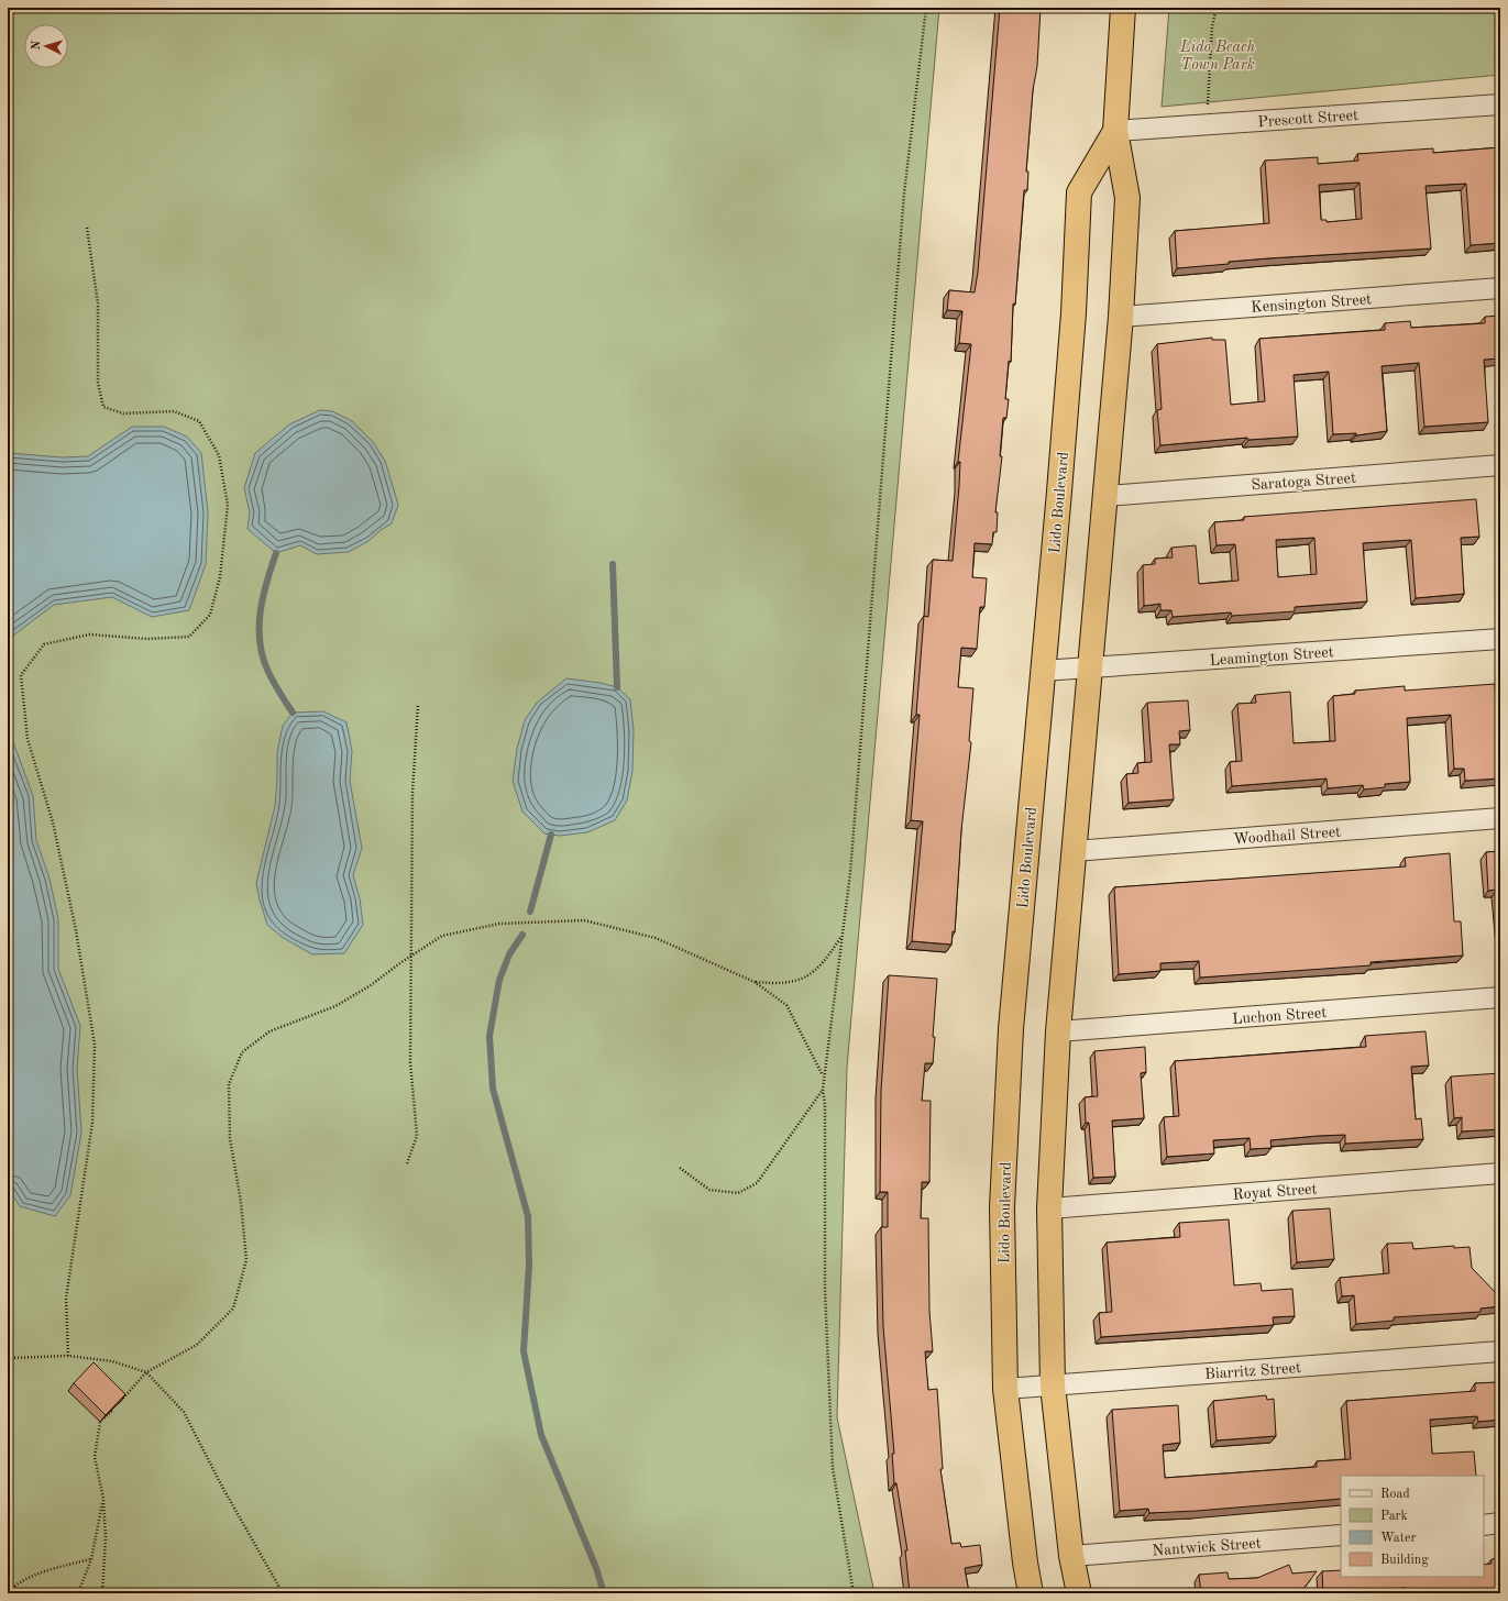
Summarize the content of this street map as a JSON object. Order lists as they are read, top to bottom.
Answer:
{
  "streets": {
    "highway": ["Lido Boulevard"],
    "street": [
      "Prescott Street",
      "Kensington Street",
      "Saratoga Street",
      "Leamington Street",
      "Woodhail Street",
      "Luchon Street",
      "Royat Street",
      "Biarritz Street",
      "Nantwick Street"
    ]
  },
  "crossings": [
    ["Prescott Street", "Lido Boulevard"],
    ["Kensington Street", "Lido Boulevard"],
    ["Saratoga Street", "Lido Boulevard"],
    ["Lido Boulevard", "Leamington Street"],
    ["Lido Boulevard", "Woodhail Street"],
    ["Lido Boulevard", "Luchon Street"],
    ["Lido Boulevard", "Royat Street"],
    ["Lido Boulevard", "Biarritz Street"],
    ["Lido Boulevard", "Nantwick Street"]
  ],
  "parks": ["Lido Beach Town Park"],
  "legend": [
    "Road",
    "Park",
    "Water",
    "Building"
  ],
  "north": "left"
}
